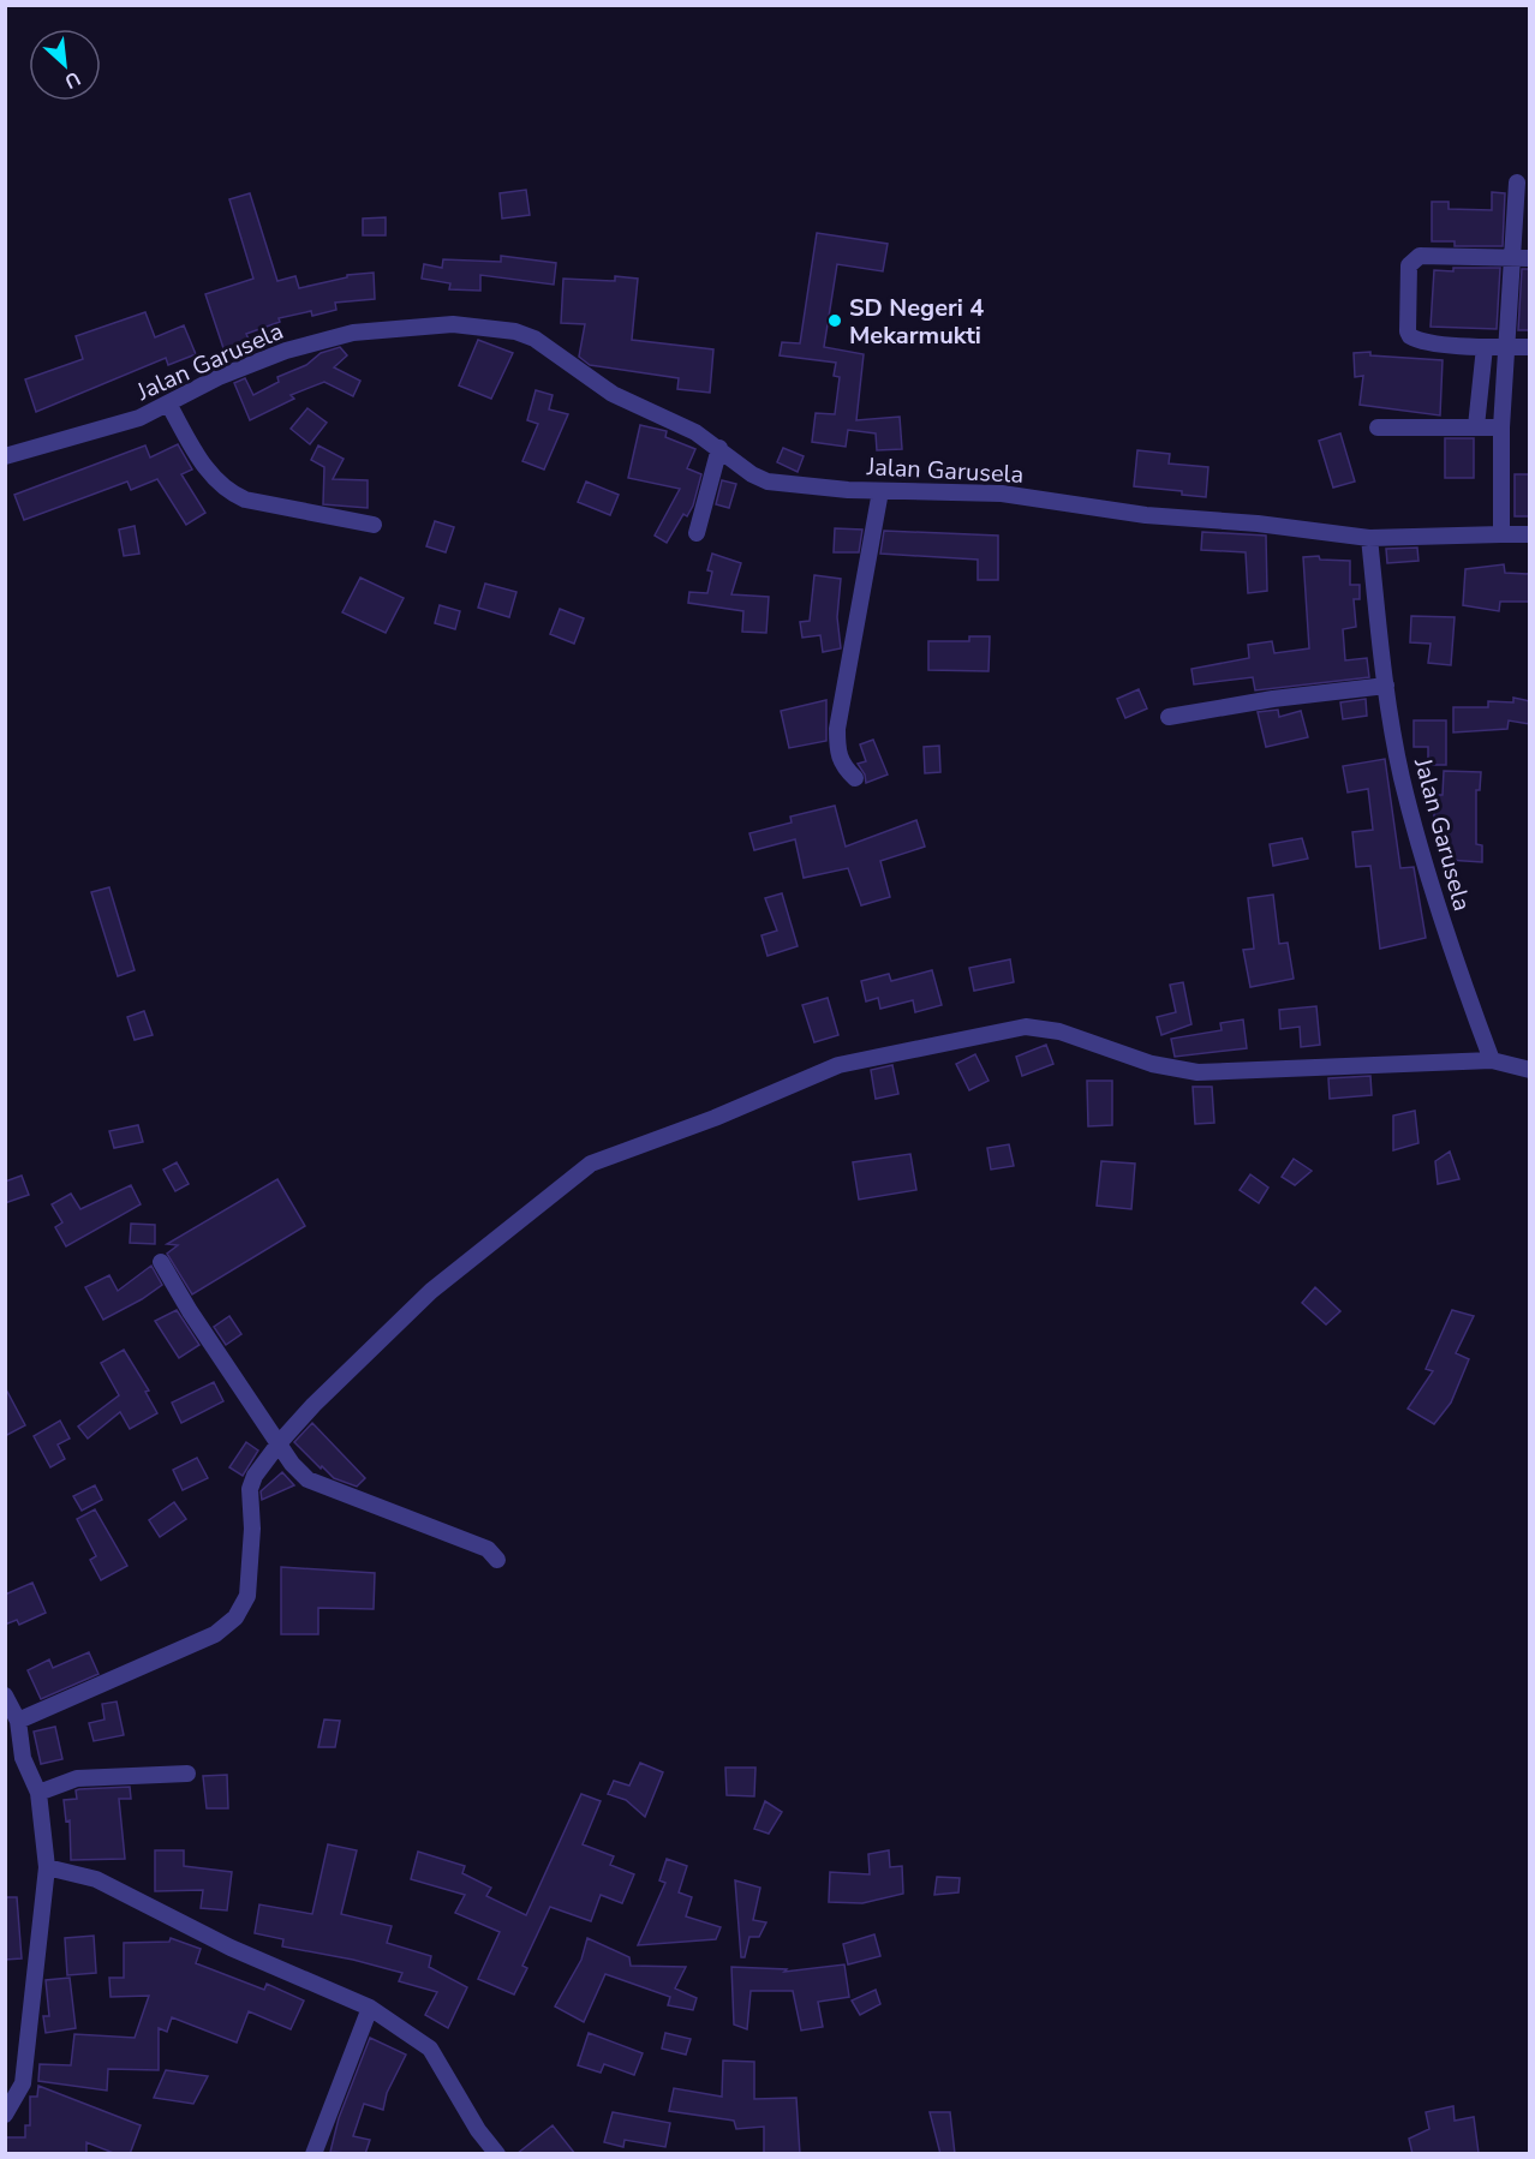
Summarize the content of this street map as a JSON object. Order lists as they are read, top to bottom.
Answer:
{
  "streets": {
    "street": ["Jalan Garusela"]
  },
  "places": ["SD Negeri 4 Mekarmukti"],
  "north": "bottom right"
}
